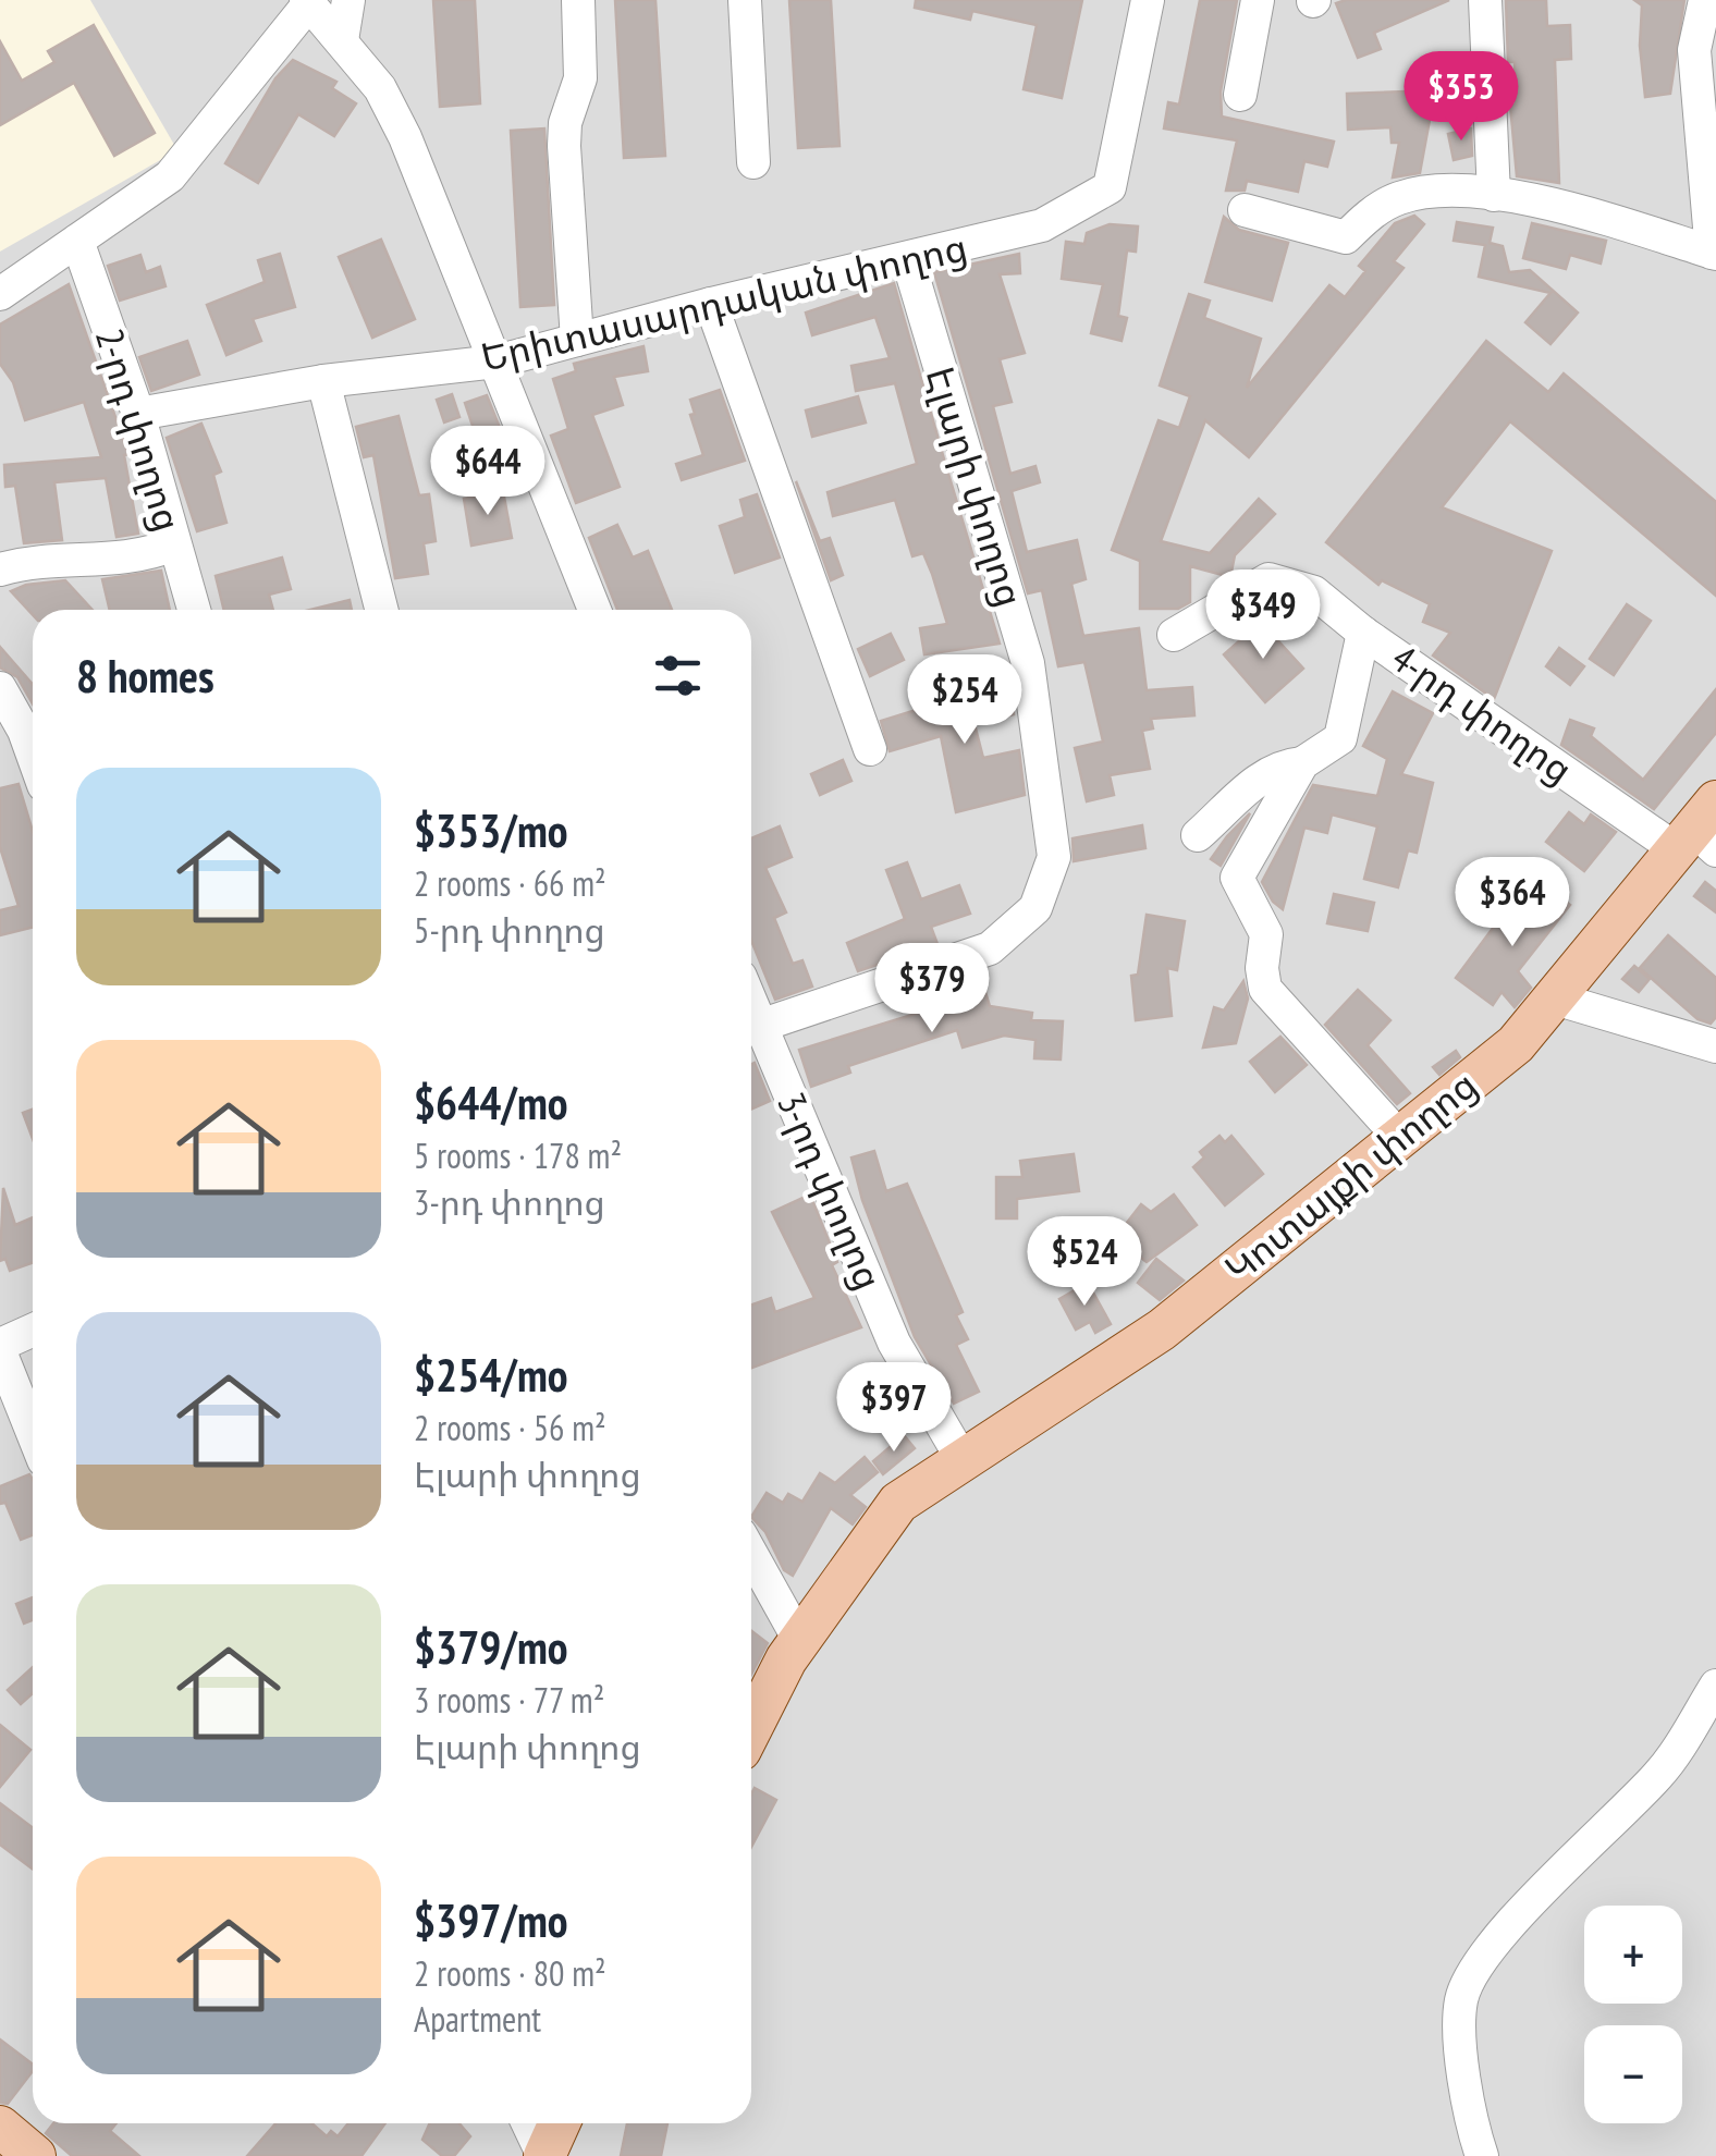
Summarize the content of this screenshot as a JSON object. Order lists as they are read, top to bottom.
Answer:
{
  "streets": {
    "main road": ["Կոտայքի փողոց"],
    "street": [
      "Երիտասարդական փողոց",
      "2-րդ փողոց",
      "Էլարի փողոց",
      "4-րդ փողոց",
      "3-րդ փողոց"
    ]
  },
  "crossings": [
    ["Երիտասարդական փողոց", "2-րդ փողոց"],
    ["Երիտասարդական փողոց", "Էլարի փողոց"],
    ["4-րդ փողոց", "Կոտայքի փողոց"],
    ["Կոտայքի փողոց", "3-րդ փողոց"]
  ],
  "page": {
    "price": [
      "$353",
      "$644",
      "$349",
      "$254",
      "$364",
      "$379",
      "$524",
      "$397"
    ],
    "heading": "8 homes",
    "list": [
      {
        "name": "$353/mo",
        "note": "2 rooms · 66 m² · 5-րդ փողոց"
      },
      {
        "name": "$644/mo",
        "note": "5 rooms · 178 m² · 3-րդ փողոց"
      },
      {
        "name": "$254/mo",
        "note": "2 rooms · 56 m² · Էլարի փողոց"
      },
      {
        "name": "$379/mo",
        "note": "3 rooms · 77 m² · Էլարի փողոց"
      },
      {
        "name": "$397/mo",
        "note": "2 rooms · 80 m² · Apartment"
      }
    ],
    "map_buttons": ["+", "−"]
  }
}
